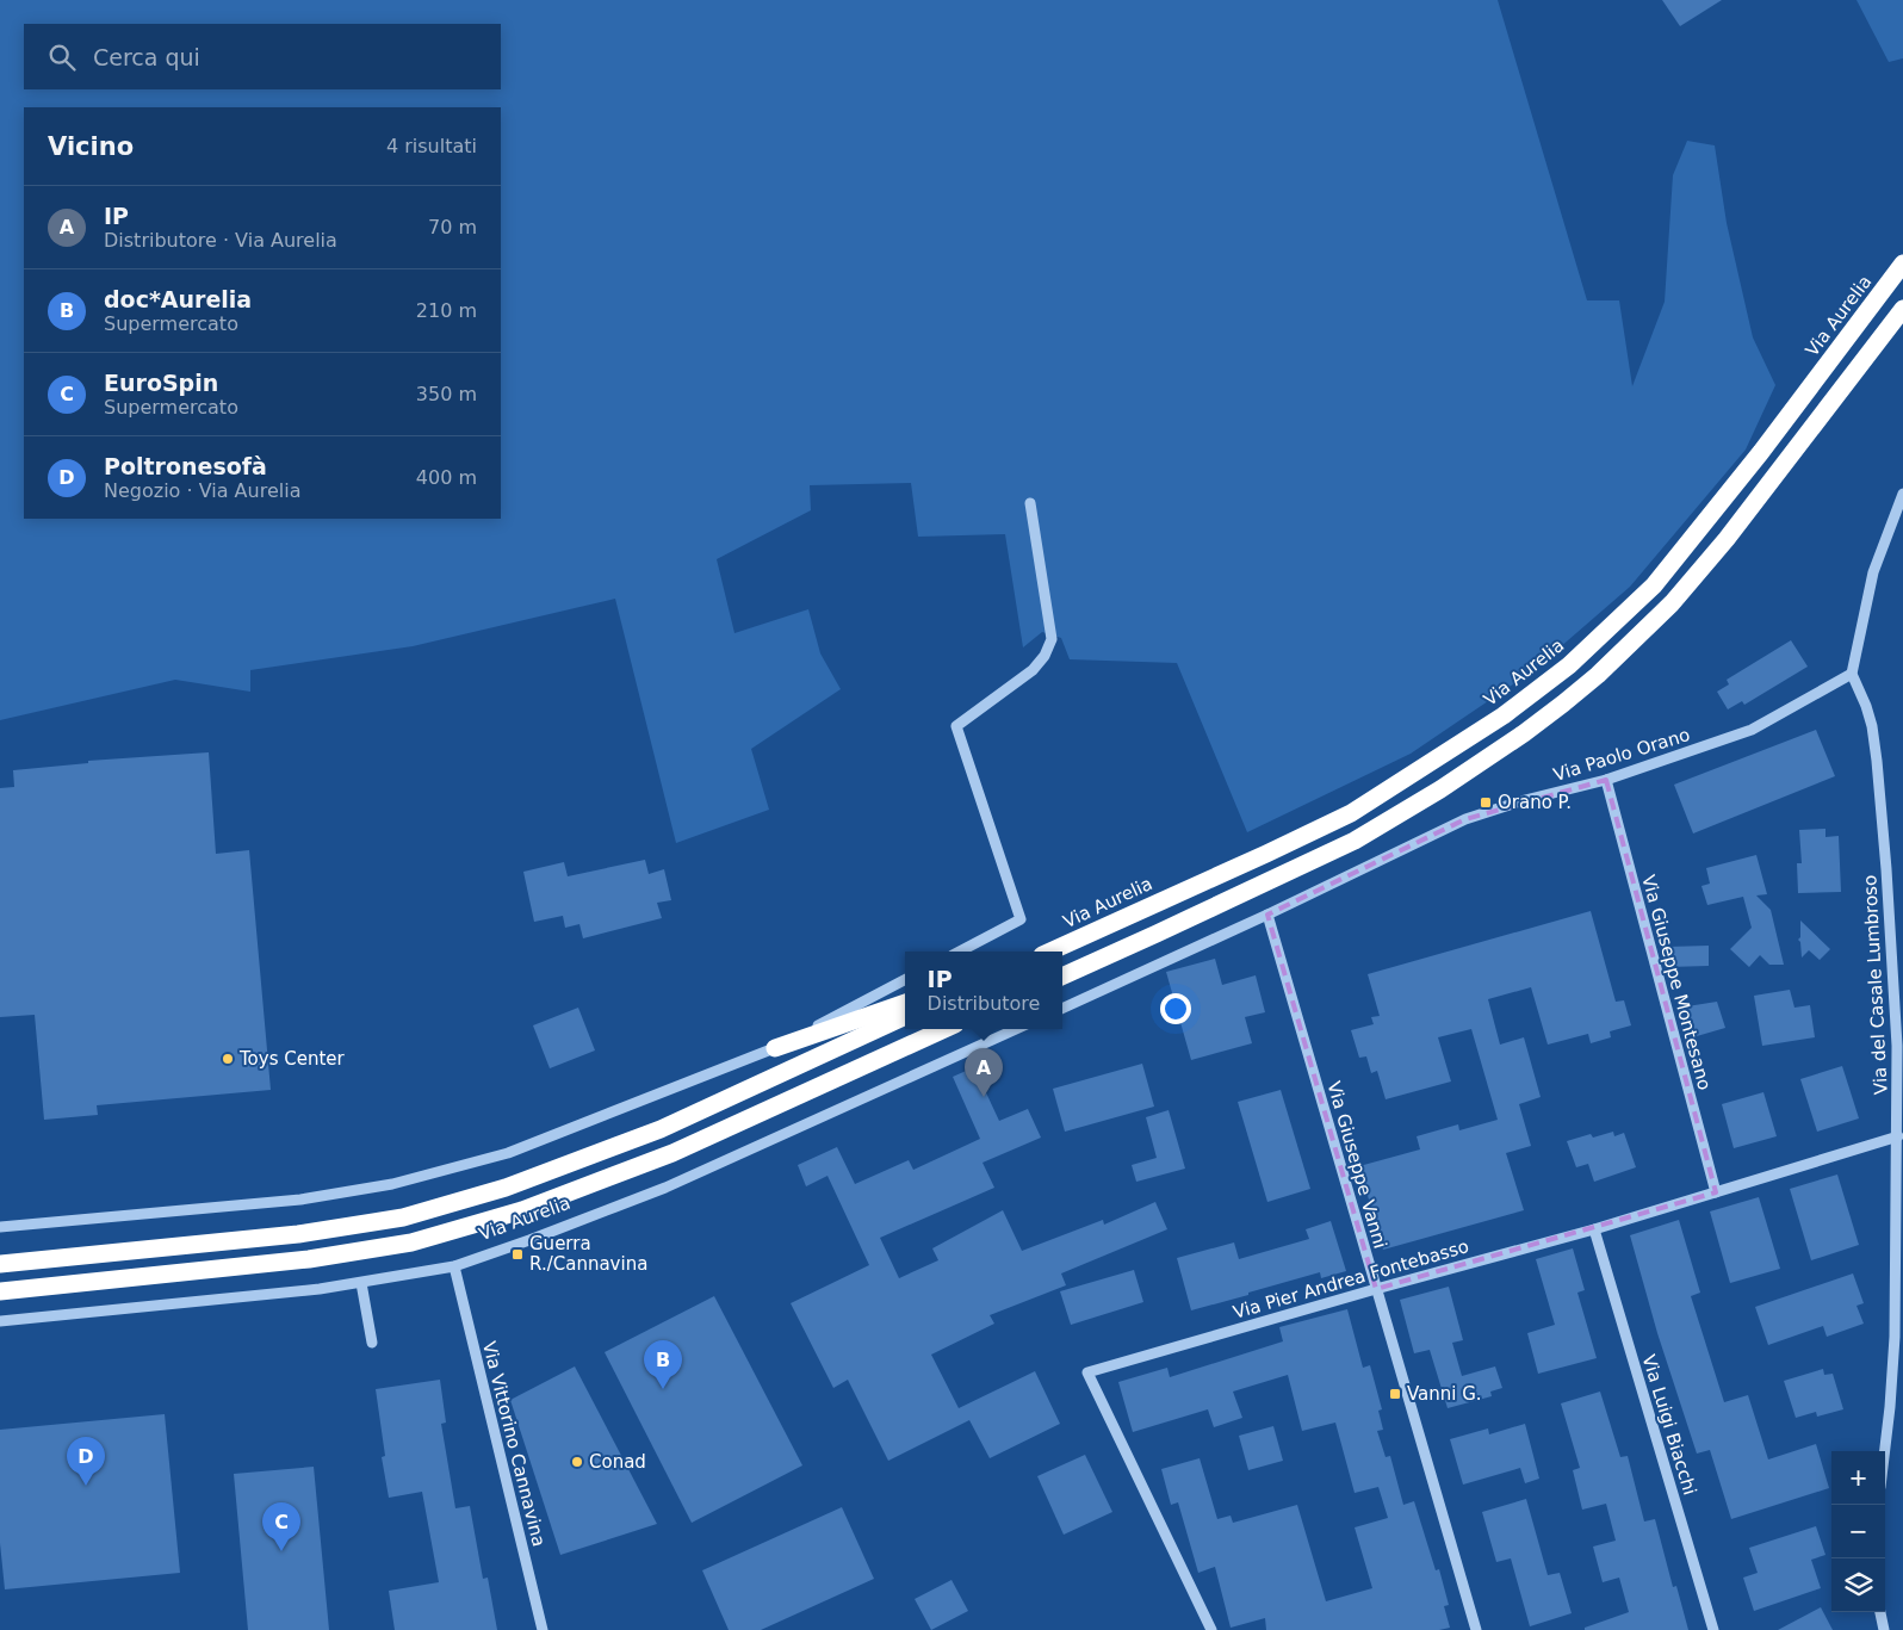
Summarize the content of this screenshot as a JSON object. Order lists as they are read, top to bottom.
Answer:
{
  "streets": {
    "highway": ["Via Aurelia"],
    "street": [
      "Via Paolo Orano",
      "Via Giuseppe Montesano",
      "Via del Casale Lumbroso",
      "Via Giuseppe Vanni",
      "Via Pier Andrea Fontebasso",
      "Via Luigi Biacchi",
      "Via Vittorino Cannavina"
    ]
  },
  "crossings": [
    ["Via Aurelia", "Via Vittorino Cannavina"],
    ["Via Paolo Orano", "Via Giuseppe Montesano"],
    ["Via Paolo Orano", "Via del Casale Lumbroso"],
    ["Via Paolo Orano", "Via Giuseppe Vanni"],
    ["Via Giuseppe Montesano", "Via Pier Andrea Fontebasso"],
    ["Via del Casale Lumbroso", "Via Pier Andrea Fontebasso"],
    ["Via Giuseppe Vanni", "Via Pier Andrea Fontebasso"],
    ["Via Pier Andrea Fontebasso", "Via Luigi Biacchi"]
  ],
  "places": {
    "transit": ["Orano P.", "Guerra R./Cannavina", "Vanni G."],
    "other": ["Toys Center", "Conad"]
  },
  "page": {
    "search": "Cerca qui",
    "heading": ["Vicino", "4 risultati"],
    "list": [
      {
        "mark": "A",
        "name": "IP",
        "note": "Distributore · Via Aurelia",
        "value": "70 m"
      },
      {
        "mark": "B",
        "name": "doc*Aurelia",
        "note": "Supermercato",
        "value": "210 m"
      },
      {
        "mark": "C",
        "name": "EuroSpin",
        "note": "Supermercato",
        "value": "350 m"
      },
      {
        "mark": "D",
        "name": "Poltronesofà",
        "note": "Negozio · Via Aurelia",
        "value": "400 m"
      }
    ],
    "popup": ["IP", "Distributore"],
    "pins": [
      "A",
      "B",
      "D",
      "C"
    ],
    "map_buttons": ["+", "−"]
  }
}
